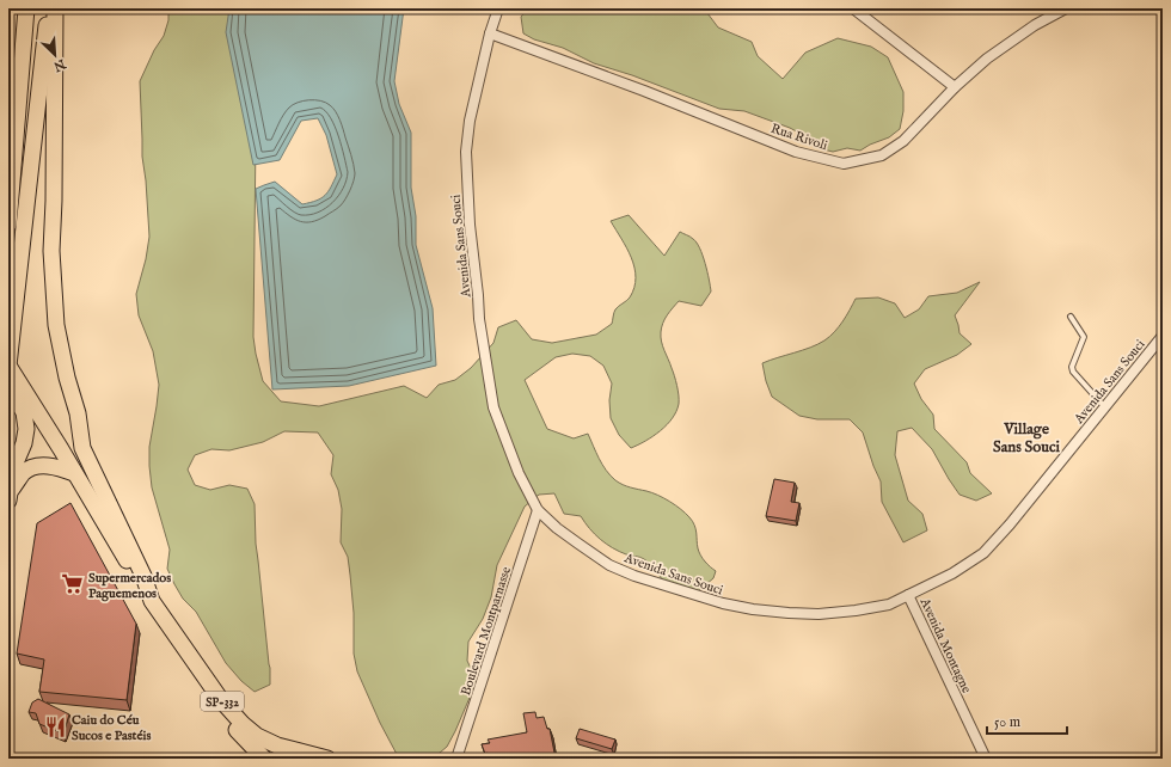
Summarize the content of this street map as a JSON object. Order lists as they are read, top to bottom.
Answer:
{
  "streets": {
    "main road": ["SP-332"],
    "street": [
      "Rua Rivoli",
      "Avenida Sans Souci",
      "Boulevard Montparnasse",
      "Avenida Montagne"
    ]
  },
  "crossings": [
    ["Rua Rivoli", "Avenida Sans Souci"],
    ["Avenida Sans Souci", "Boulevard Montparnasse"],
    ["Avenida Sans Souci", "Avenida Montagne"]
  ],
  "districts": ["Village Sans Souci"],
  "places": {
    "supermarket": ["Supermercados Paguemenos"],
    "restaurant": ["Caiu do Céu Sucos e Pastéis"]
  },
  "scale_bar": "50 m",
  "north": "bottom right"
}
